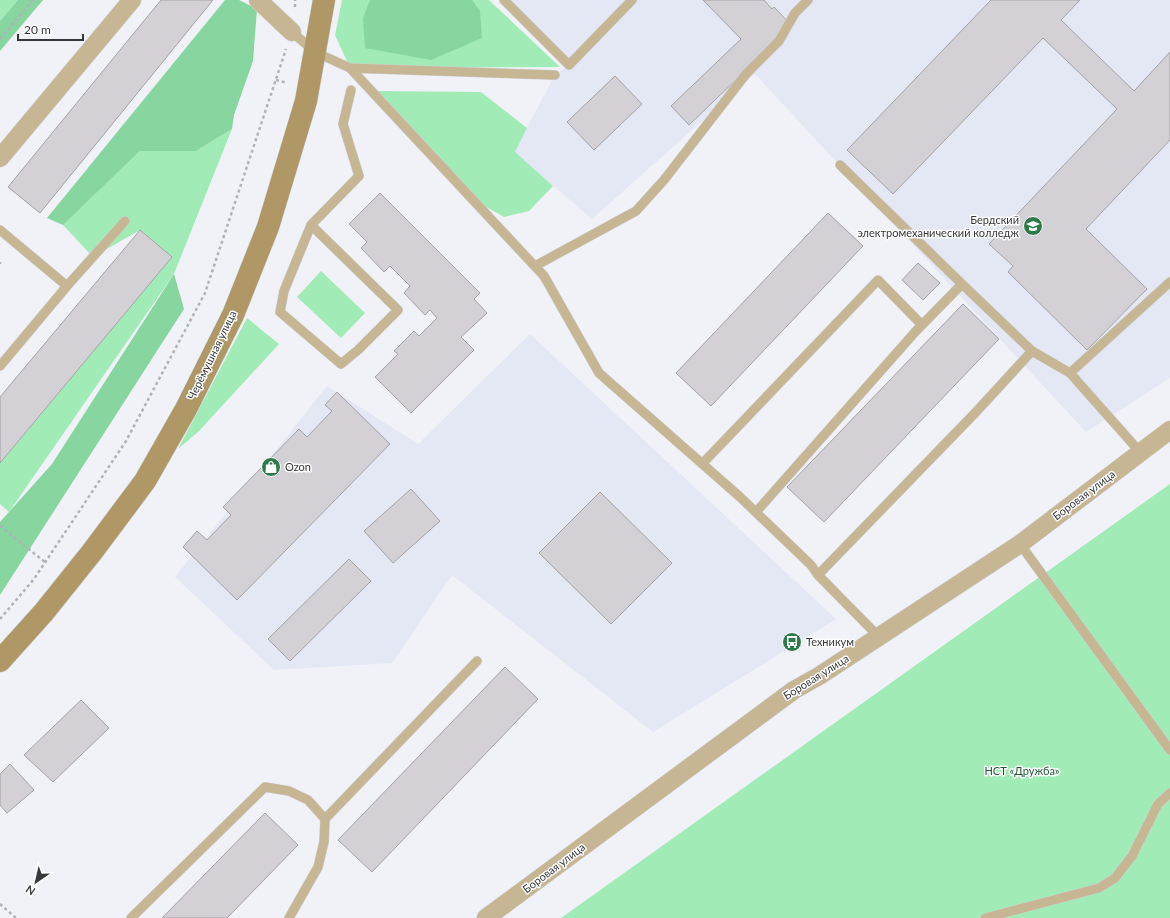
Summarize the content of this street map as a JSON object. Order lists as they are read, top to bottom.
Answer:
{
  "streets": {
    "street": ["Черёмушная улица", "Боровая улица"]
  },
  "parks": ["НСТ «Дружба»"],
  "places": {
    "school or university": ["Бердский электромеханический колледж"],
    "shop": ["Ozon"],
    "bus stop": ["Техникум"]
  },
  "scale_bar": "20 m",
  "north": "bottom left"
}
